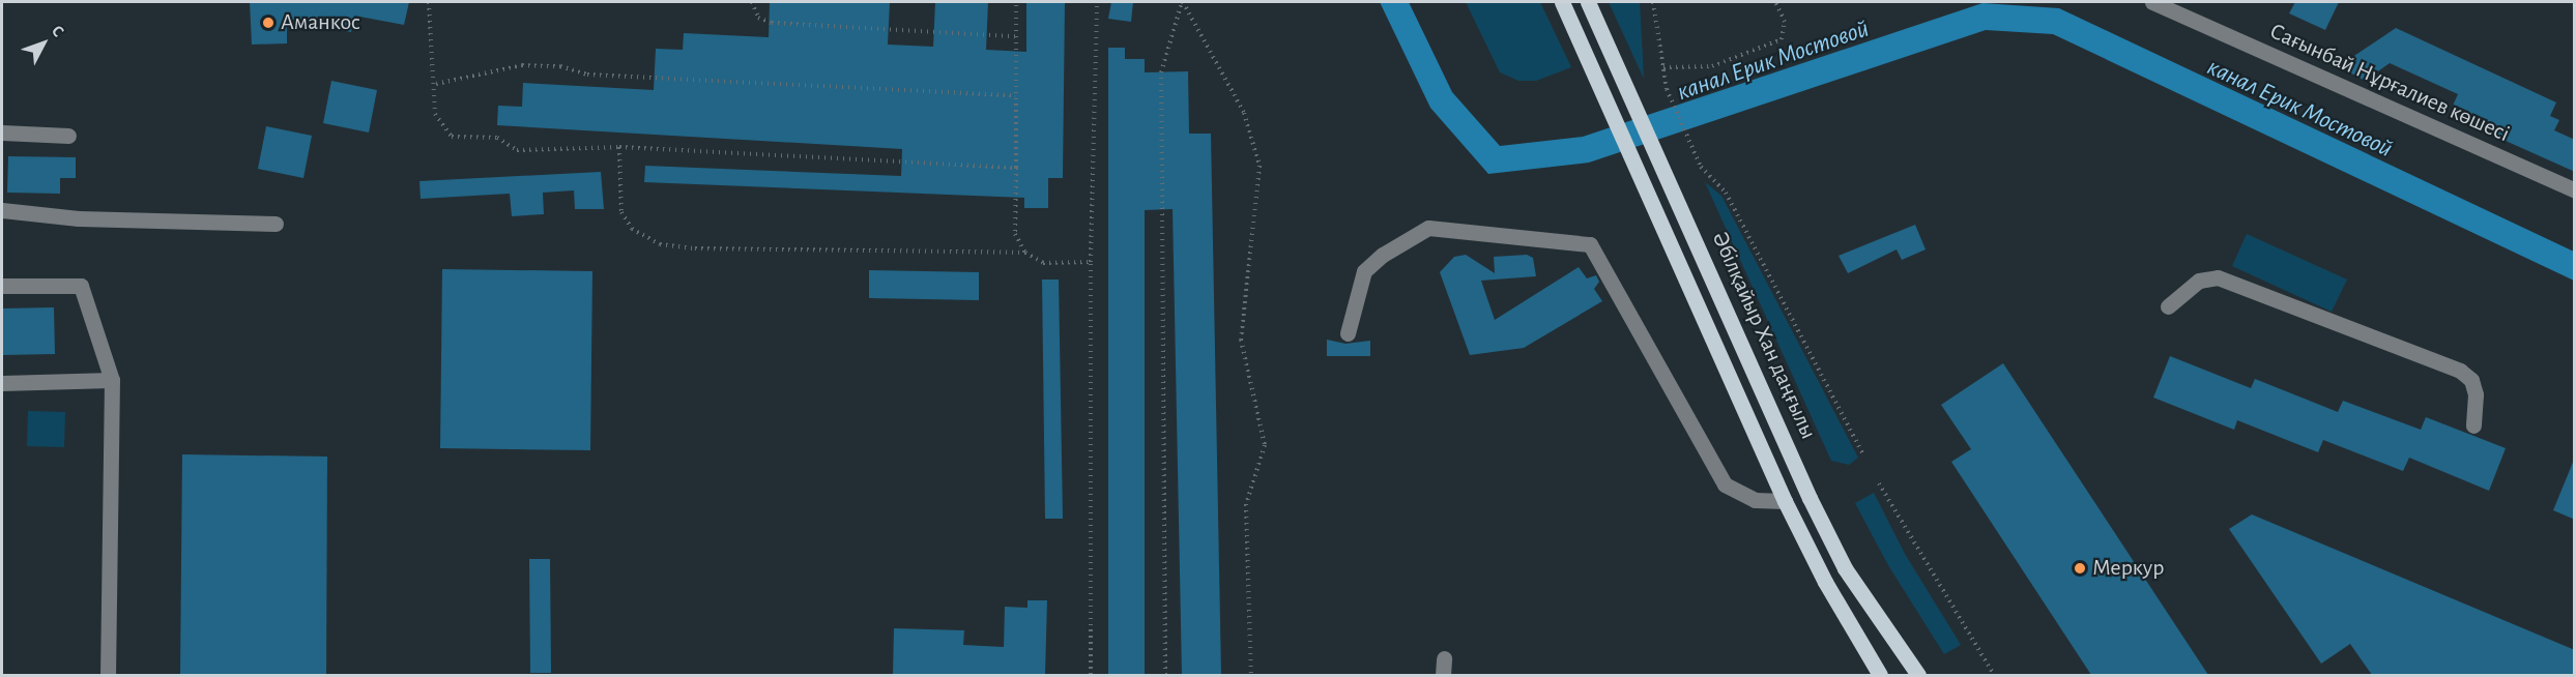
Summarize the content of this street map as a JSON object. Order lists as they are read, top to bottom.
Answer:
{
  "streets": {
    "main road": ["Әбілқайыр Хан даңғылы"],
    "street": ["Сағынбай Нұрғалиев көшесі"]
  },
  "water": ["канал Ерик Мостовой"],
  "places": ["Аманкос", "Меркур"],
  "north": "top right"
}
